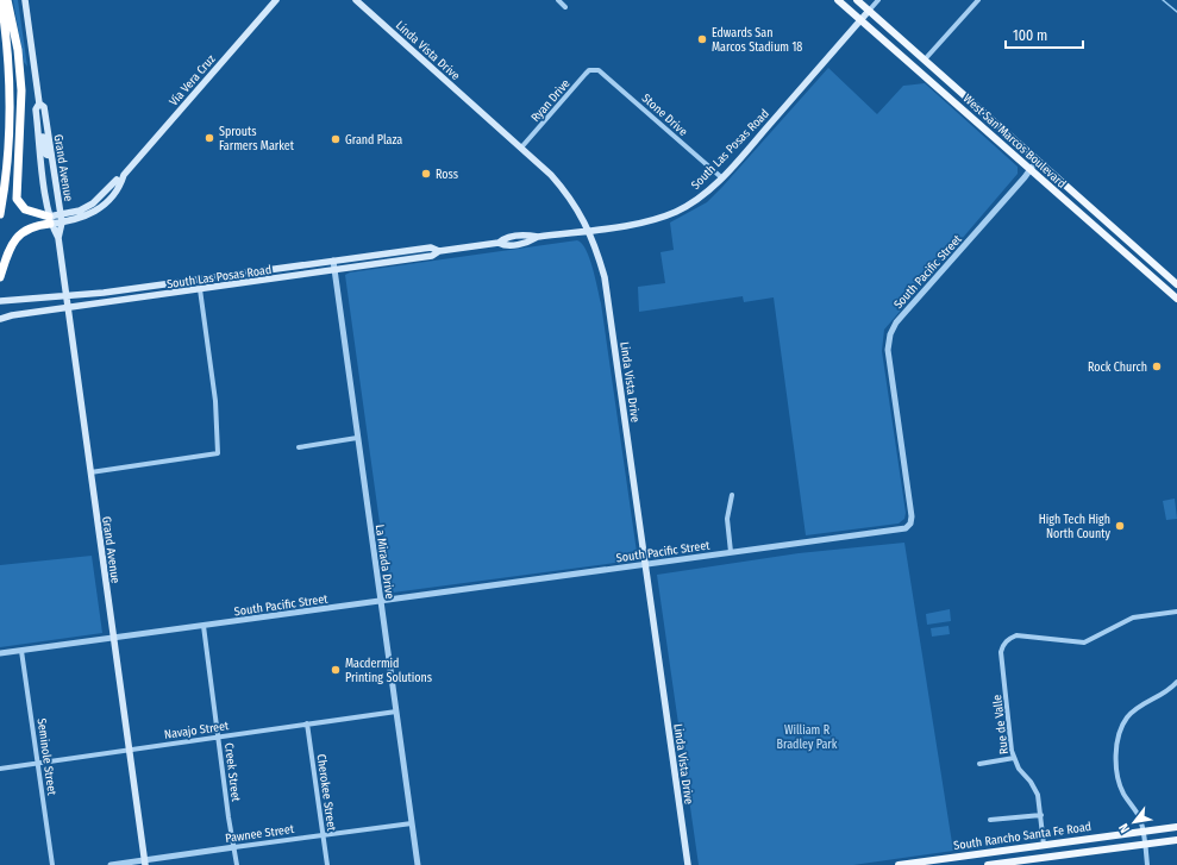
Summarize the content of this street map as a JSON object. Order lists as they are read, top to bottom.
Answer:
{
  "streets": {
    "main road": [
      "Linda Vista Drive",
      "Via Vera Cruz",
      "West San Marcos Boulevard",
      "South Las Posas Road",
      "Grand Avenue",
      "South Rancho Santa Fe Road"
    ],
    "street": [
      "Ryan Drive",
      "Stone Drive",
      "South Pacific Street",
      "La Mirada Drive",
      "Rue de Valle",
      "Navajo Street",
      "Seminole Street",
      "Creek Street",
      "Cherokee Street",
      "Pawnee Street"
    ]
  },
  "crossings": [
    ["Linda Vista Drive", "Ryan Drive"],
    ["Linda Vista Drive", "South Las Posas Road"],
    ["Linda Vista Drive", "South Pacific Street"],
    ["Via Vera Cruz", "Grand Avenue"],
    ["Ryan Drive", "Stone Drive"],
    ["Stone Drive", "South Las Posas Road"],
    ["West San Marcos Boulevard", "South Las Posas Road"],
    ["West San Marcos Boulevard", "South Pacific Street"],
    ["South Las Posas Road", "Grand Avenue"],
    ["South Las Posas Road", "La Mirada Drive"],
    ["Grand Avenue", "South Pacific Street"],
    ["Grand Avenue", "Navajo Street"],
    ["Grand Avenue", "Pawnee Street"],
    ["South Pacific Street", "La Mirada Drive"],
    ["South Pacific Street", "Seminole Street"],
    ["South Pacific Street", "Creek Street"],
    ["La Mirada Drive", "Navajo Street"],
    ["La Mirada Drive", "Pawnee Street"],
    ["Rue de Valle", "South Rancho Santa Fe Road"],
    ["Navajo Street", "Seminole Street"],
    ["Navajo Street", "Creek Street"],
    ["Navajo Street", "Cherokee Street"],
    ["Creek Street", "Pawnee Street"],
    ["Cherokee Street", "Pawnee Street"]
  ],
  "parks": ["William R Bradley Park"],
  "places": [
    "Edwards San Marcos Stadium 18",
    "Sprouts Farmers Market",
    "Grand Plaza",
    "Ross",
    "Rock Church",
    "High Tech High North County",
    "Macdermid Printing Solutions"
  ],
  "scale_bar": "100 m",
  "north": "bottom left"
}
